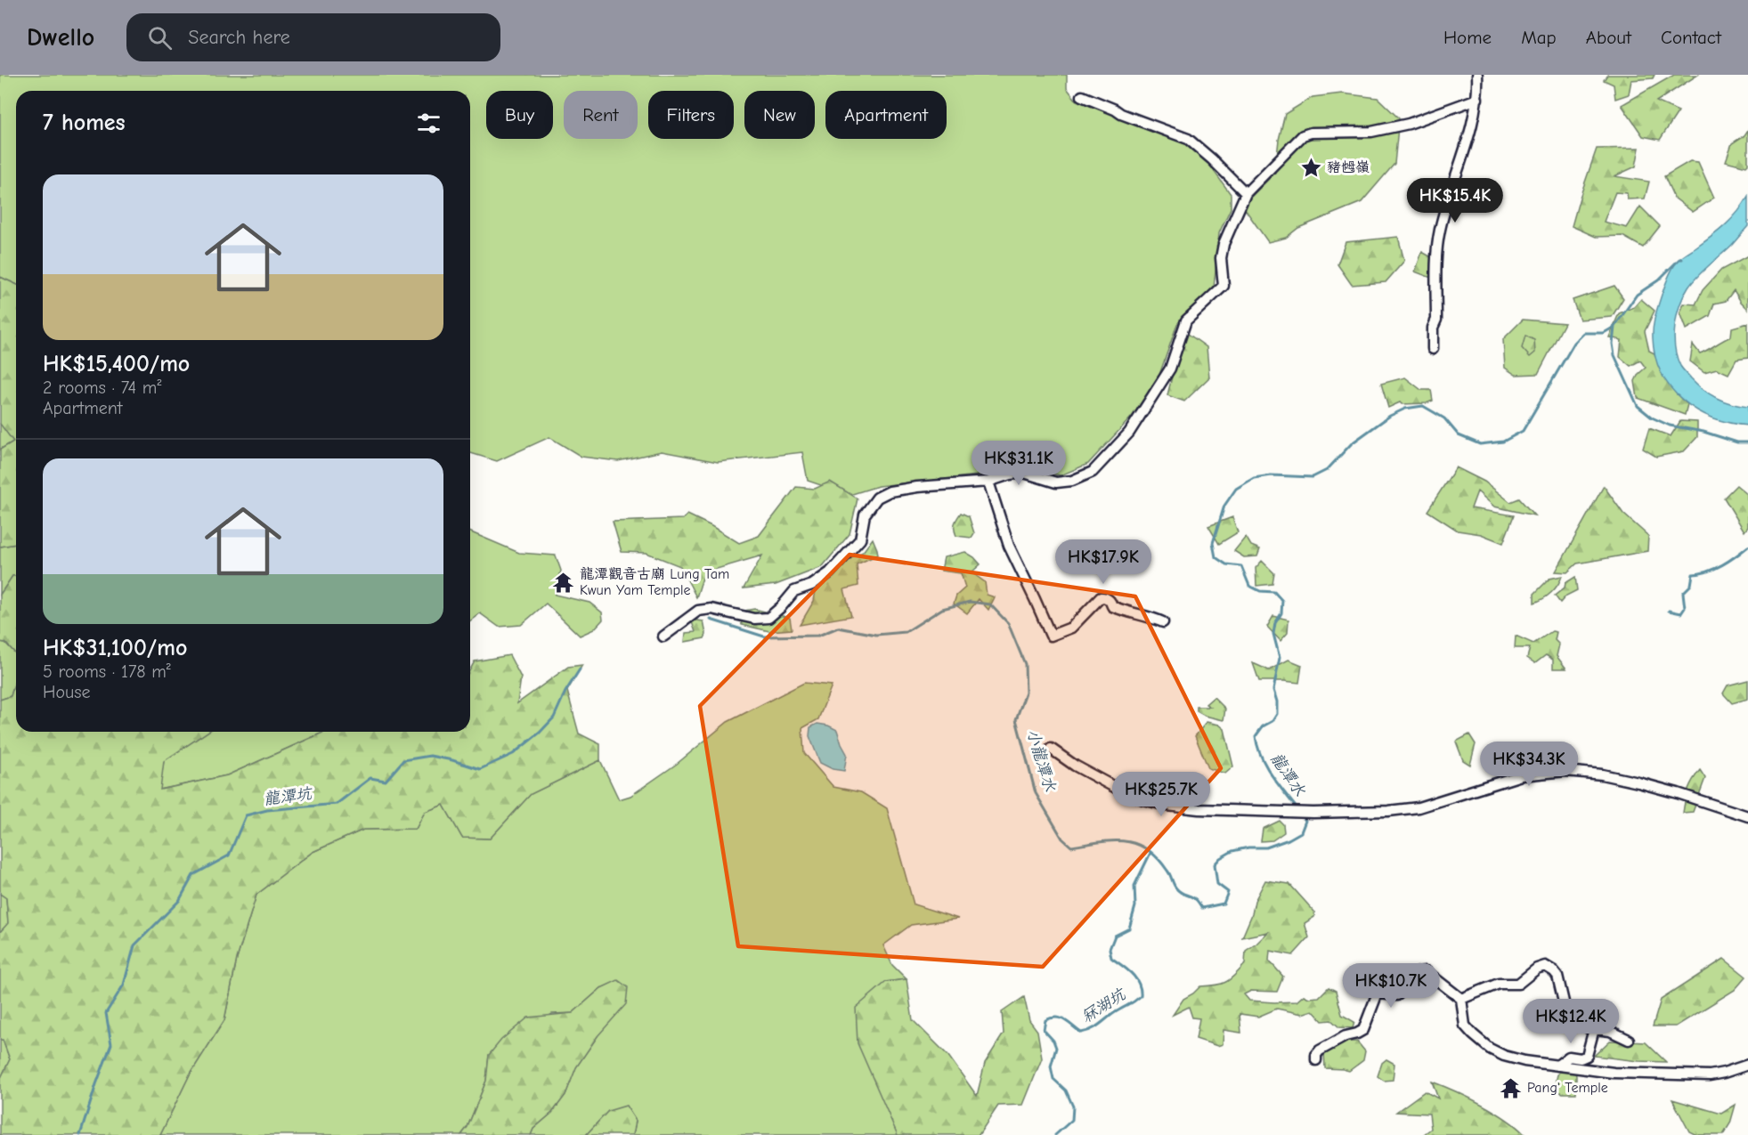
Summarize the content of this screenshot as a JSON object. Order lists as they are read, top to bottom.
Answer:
{
  "water": [
    "小龍潭水",
    "龍潭水",
    "龍潭坑",
    "冧湖坑"
  ],
  "places": {
    "place": ["豬乸嶺"],
    "temple": ["龍潭觀音古廟 Lung Tam Kwun Yam Temple", "Pang' Temple"]
  },
  "page": {
    "header": "Dwello",
    "search": "Search here",
    "nav": [
      "Home",
      "Map",
      "About",
      "Contact"
    ],
    "chip": [
      "Buy",
      "Rent",
      "Filters",
      "New",
      "Apartment"
    ],
    "heading": "7 homes",
    "list": [
      {
        "name": "HK$15,400/mo",
        "note": "2 rooms · 74 m² · Apartment"
      },
      {
        "name": "HK$31,100/mo",
        "note": "5 rooms · 178 m² · House"
      }
    ],
    "price": [
      "HK$15.4K",
      "HK$31.1K",
      "HK$17.9K",
      "HK$34.3K",
      "HK$25.7K",
      "HK$10.7K",
      "HK$12.4K"
    ]
  }
}
